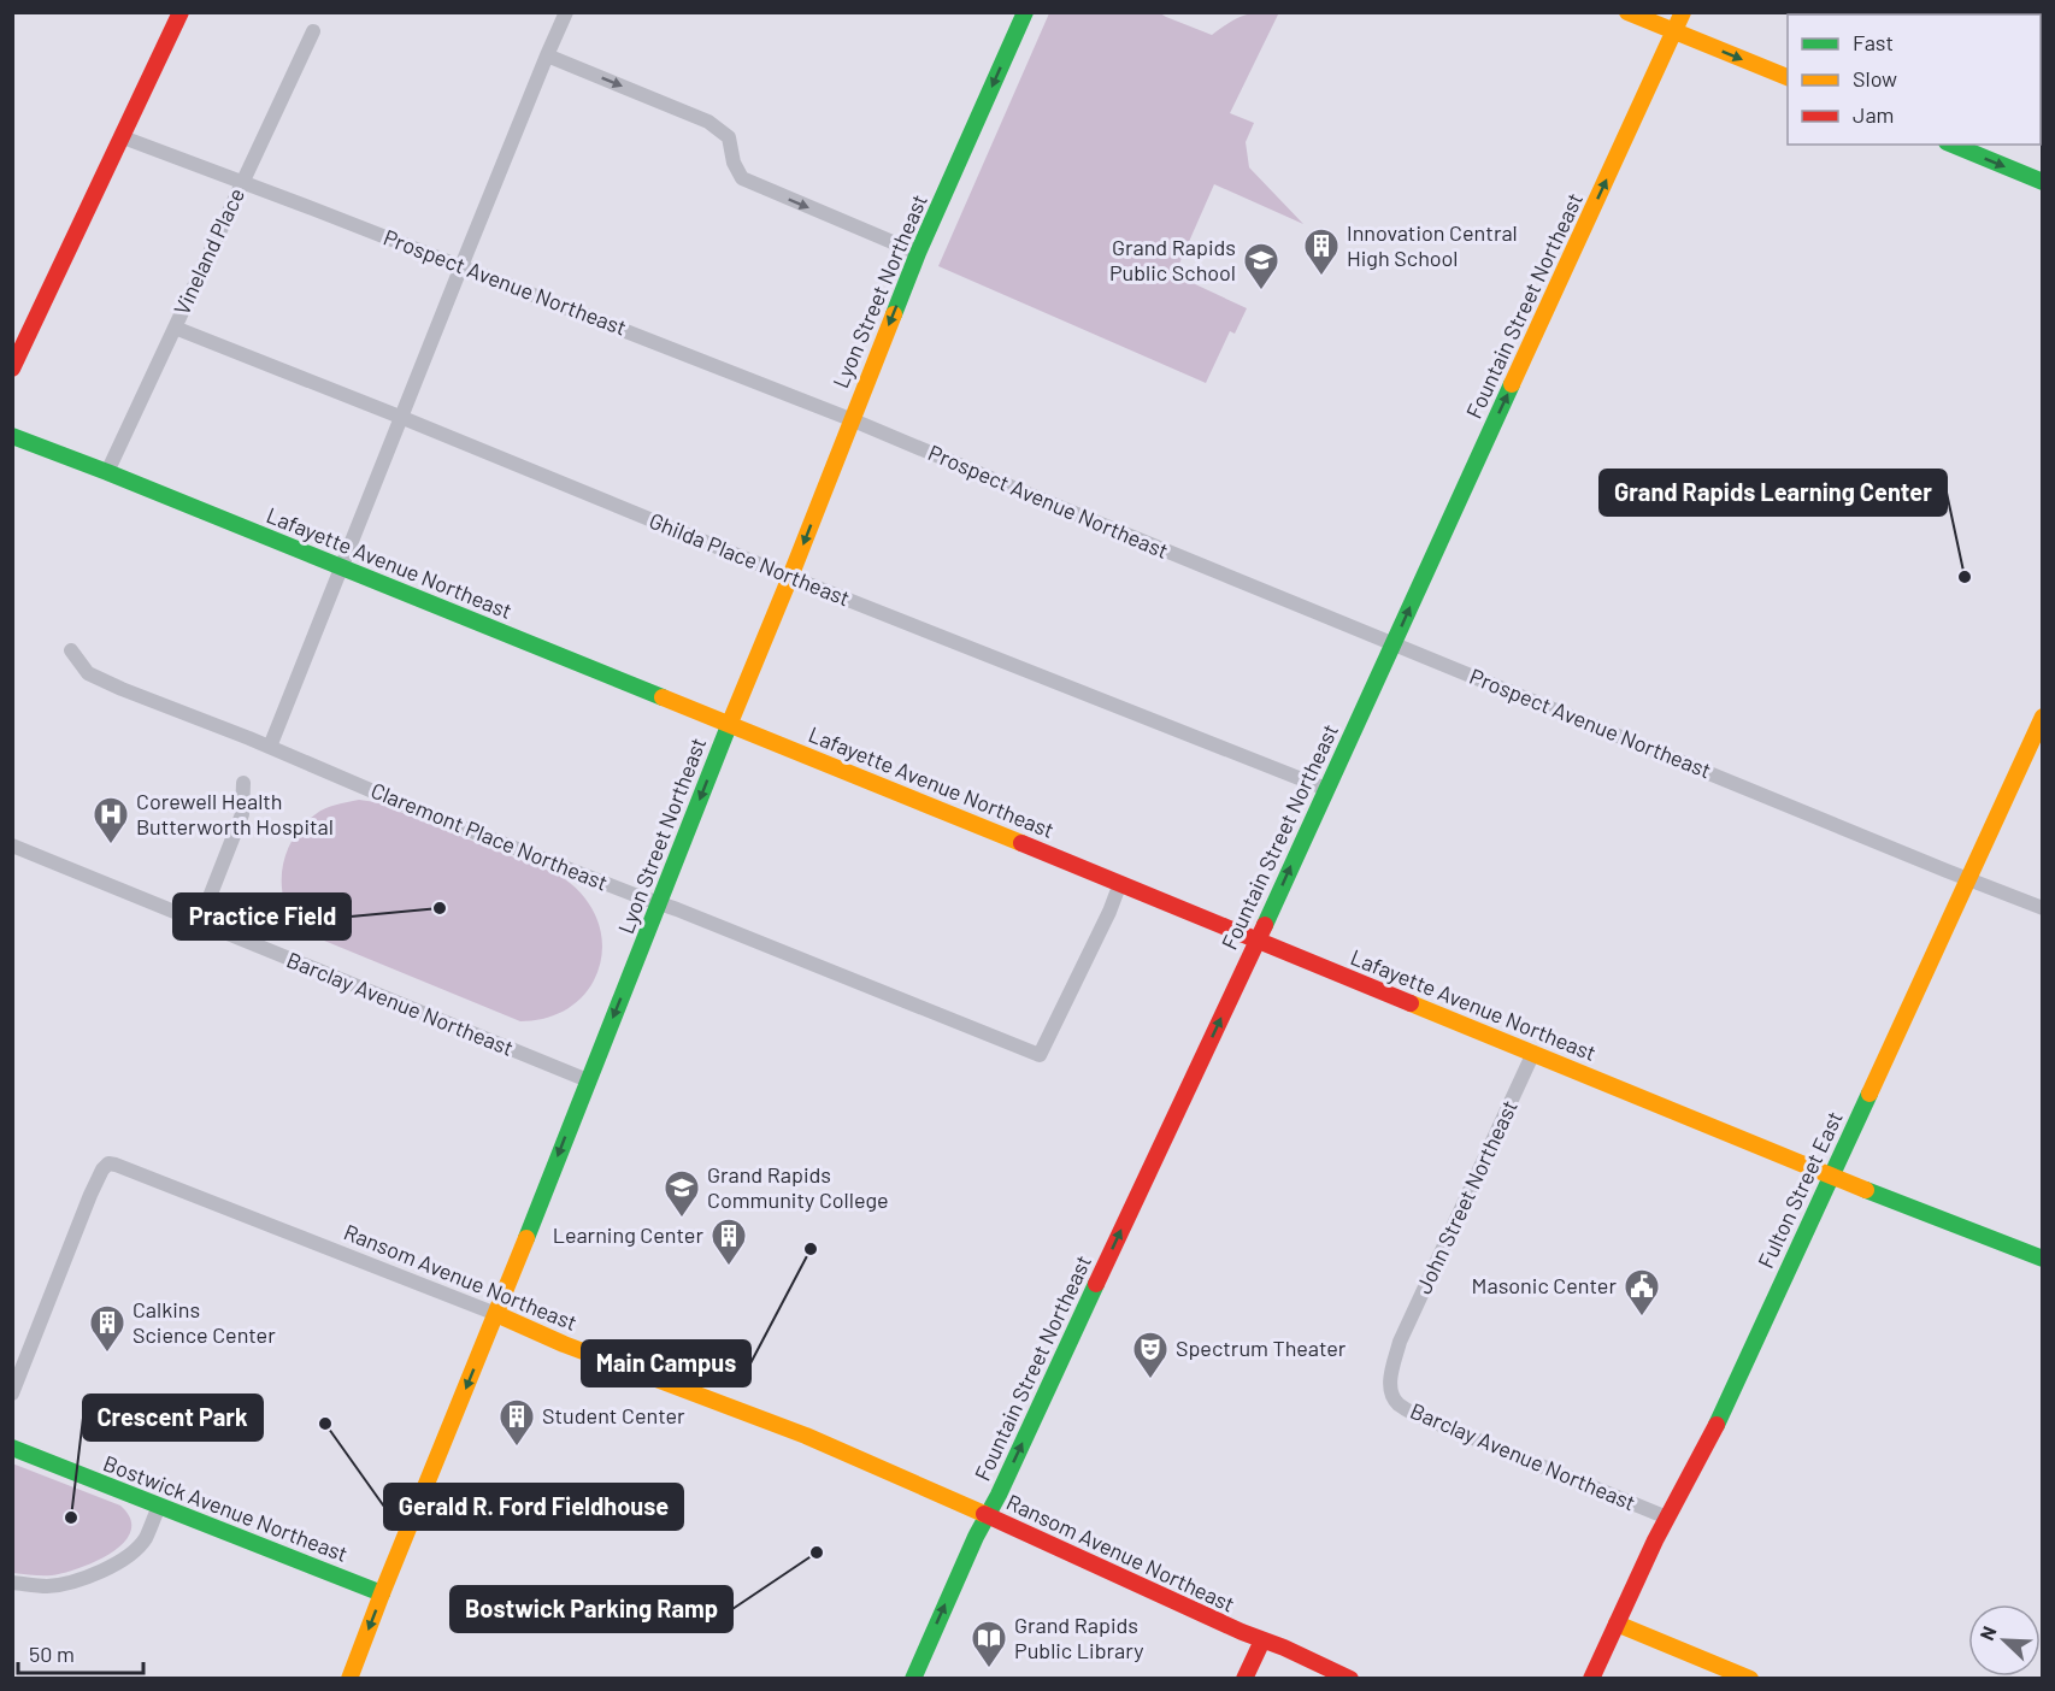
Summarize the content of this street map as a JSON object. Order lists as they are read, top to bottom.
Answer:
{
  "streets": {
    "street": [
      "Vineland Place",
      "Prospect Avenue Northeast",
      "Lyon Street Northeast",
      "Fountain Street Northeast",
      "Ghilda Place Northeast",
      "Lafayette Avenue Northeast",
      "Claremont Place Northeast",
      "Barclay Avenue Northeast",
      "Fulton Street East",
      "John Street Northeast",
      "Ransom Avenue Northeast",
      "Bostwick Avenue Northeast"
    ]
  },
  "crossings": [
    ["Vineland Place", "Prospect Avenue Northeast"],
    ["Vineland Place", "Ghilda Place Northeast"],
    ["Vineland Place", "Lafayette Avenue Northeast"],
    ["Prospect Avenue Northeast", "Lyon Street Northeast"],
    ["Prospect Avenue Northeast", "Fountain Street Northeast"],
    ["Prospect Avenue Northeast", "Fulton Street East"],
    ["Lyon Street Northeast", "Ghilda Place Northeast"],
    ["Lyon Street Northeast", "Lafayette Avenue Northeast"],
    ["Lyon Street Northeast", "Claremont Place Northeast"],
    ["Lyon Street Northeast", "Barclay Avenue Northeast"],
    ["Lyon Street Northeast", "Ransom Avenue Northeast"],
    ["Lyon Street Northeast", "Bostwick Avenue Northeast"],
    ["Fountain Street Northeast", "Ghilda Place Northeast"],
    ["Fountain Street Northeast", "Lafayette Avenue Northeast"],
    ["Fountain Street Northeast", "Ransom Avenue Northeast"],
    ["Lafayette Avenue Northeast", "Claremont Place Northeast"],
    ["Lafayette Avenue Northeast", "Fulton Street East"],
    ["Lafayette Avenue Northeast", "John Street Northeast"],
    ["Barclay Avenue Northeast", "Fulton Street East"],
    ["Barclay Avenue Northeast", "John Street Northeast"]
  ],
  "one_way": ["Lyon Street Northeast", "Fountain Street Northeast"],
  "places": {
    "building": [
      "Innovation Central High School",
      "Learning Center",
      "Calkins Science Center",
      "Student Center"
    ],
    "school or university": ["Grand Rapids Public School", "Grand Rapids Community College"],
    "other": [
      "Grand Rapids Learning Center",
      "Practice Field",
      "Main Campus",
      "Gerald R. Ford Fieldhouse",
      "Crescent Park",
      "Bostwick Parking Ramp"
    ],
    "hospital": ["Corewell Health Butterworth Hospital"],
    "public building": ["Masonic Center"],
    "theatre": ["Spectrum Theater"],
    "library": ["Grand Rapids Public Library"]
  },
  "legend": ["Fast", "Slow", "Jam"],
  "scale_bar": "50 m",
  "north": "top left"
}
